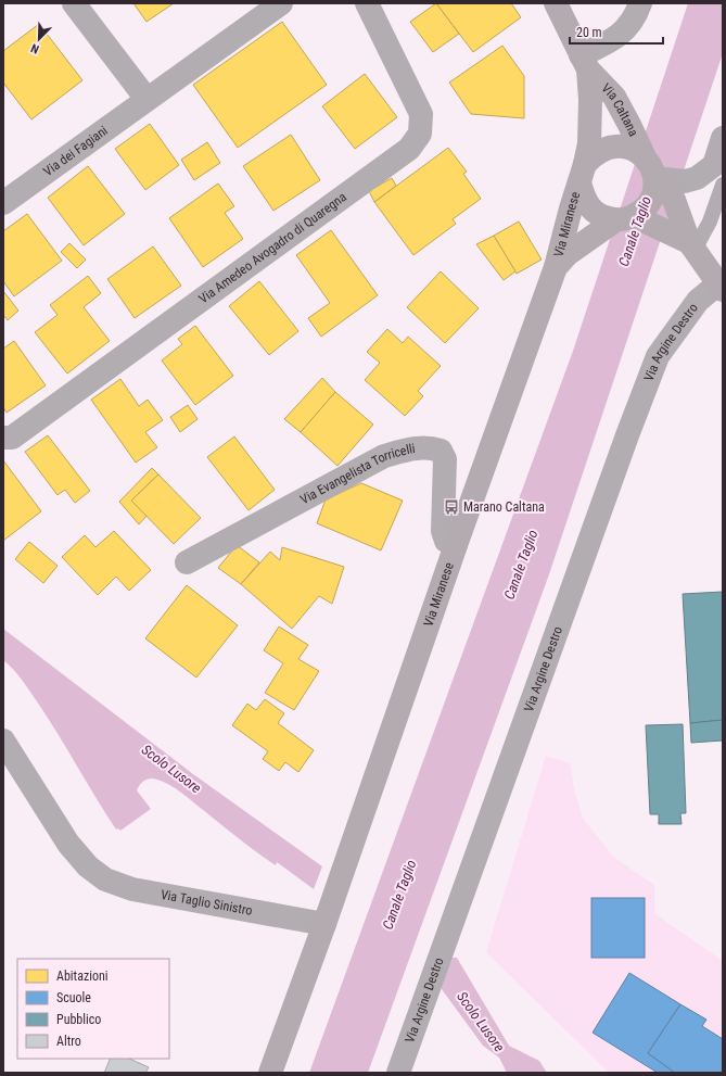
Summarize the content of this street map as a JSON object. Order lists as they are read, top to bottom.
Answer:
{
  "streets": {
    "main road": ["Via Caltana", "Via Miranese"],
    "street": [
      "Via dei Fagiani",
      "Via Amedeo Avogadro di Quaregna",
      "Via Argine Destro",
      "Via Evangelista Torricelli",
      "Via Taglio Sinistro"
    ]
  },
  "crossings": [
    ["Via Caltana", "Via Miranese"],
    ["Via Miranese", "Via Evangelista Torricelli"],
    ["Via Miranese", "Via Taglio Sinistro"]
  ],
  "water": ["Canale Taglio", "Scolo Lusore"],
  "places": {
    "bus stop": ["Marano Caltana"]
  },
  "legend": [
    "Abitazioni",
    "Scuole",
    "Pubblico",
    "Altro"
  ],
  "scale_bar": "20 m",
  "north": "bottom left"
}
